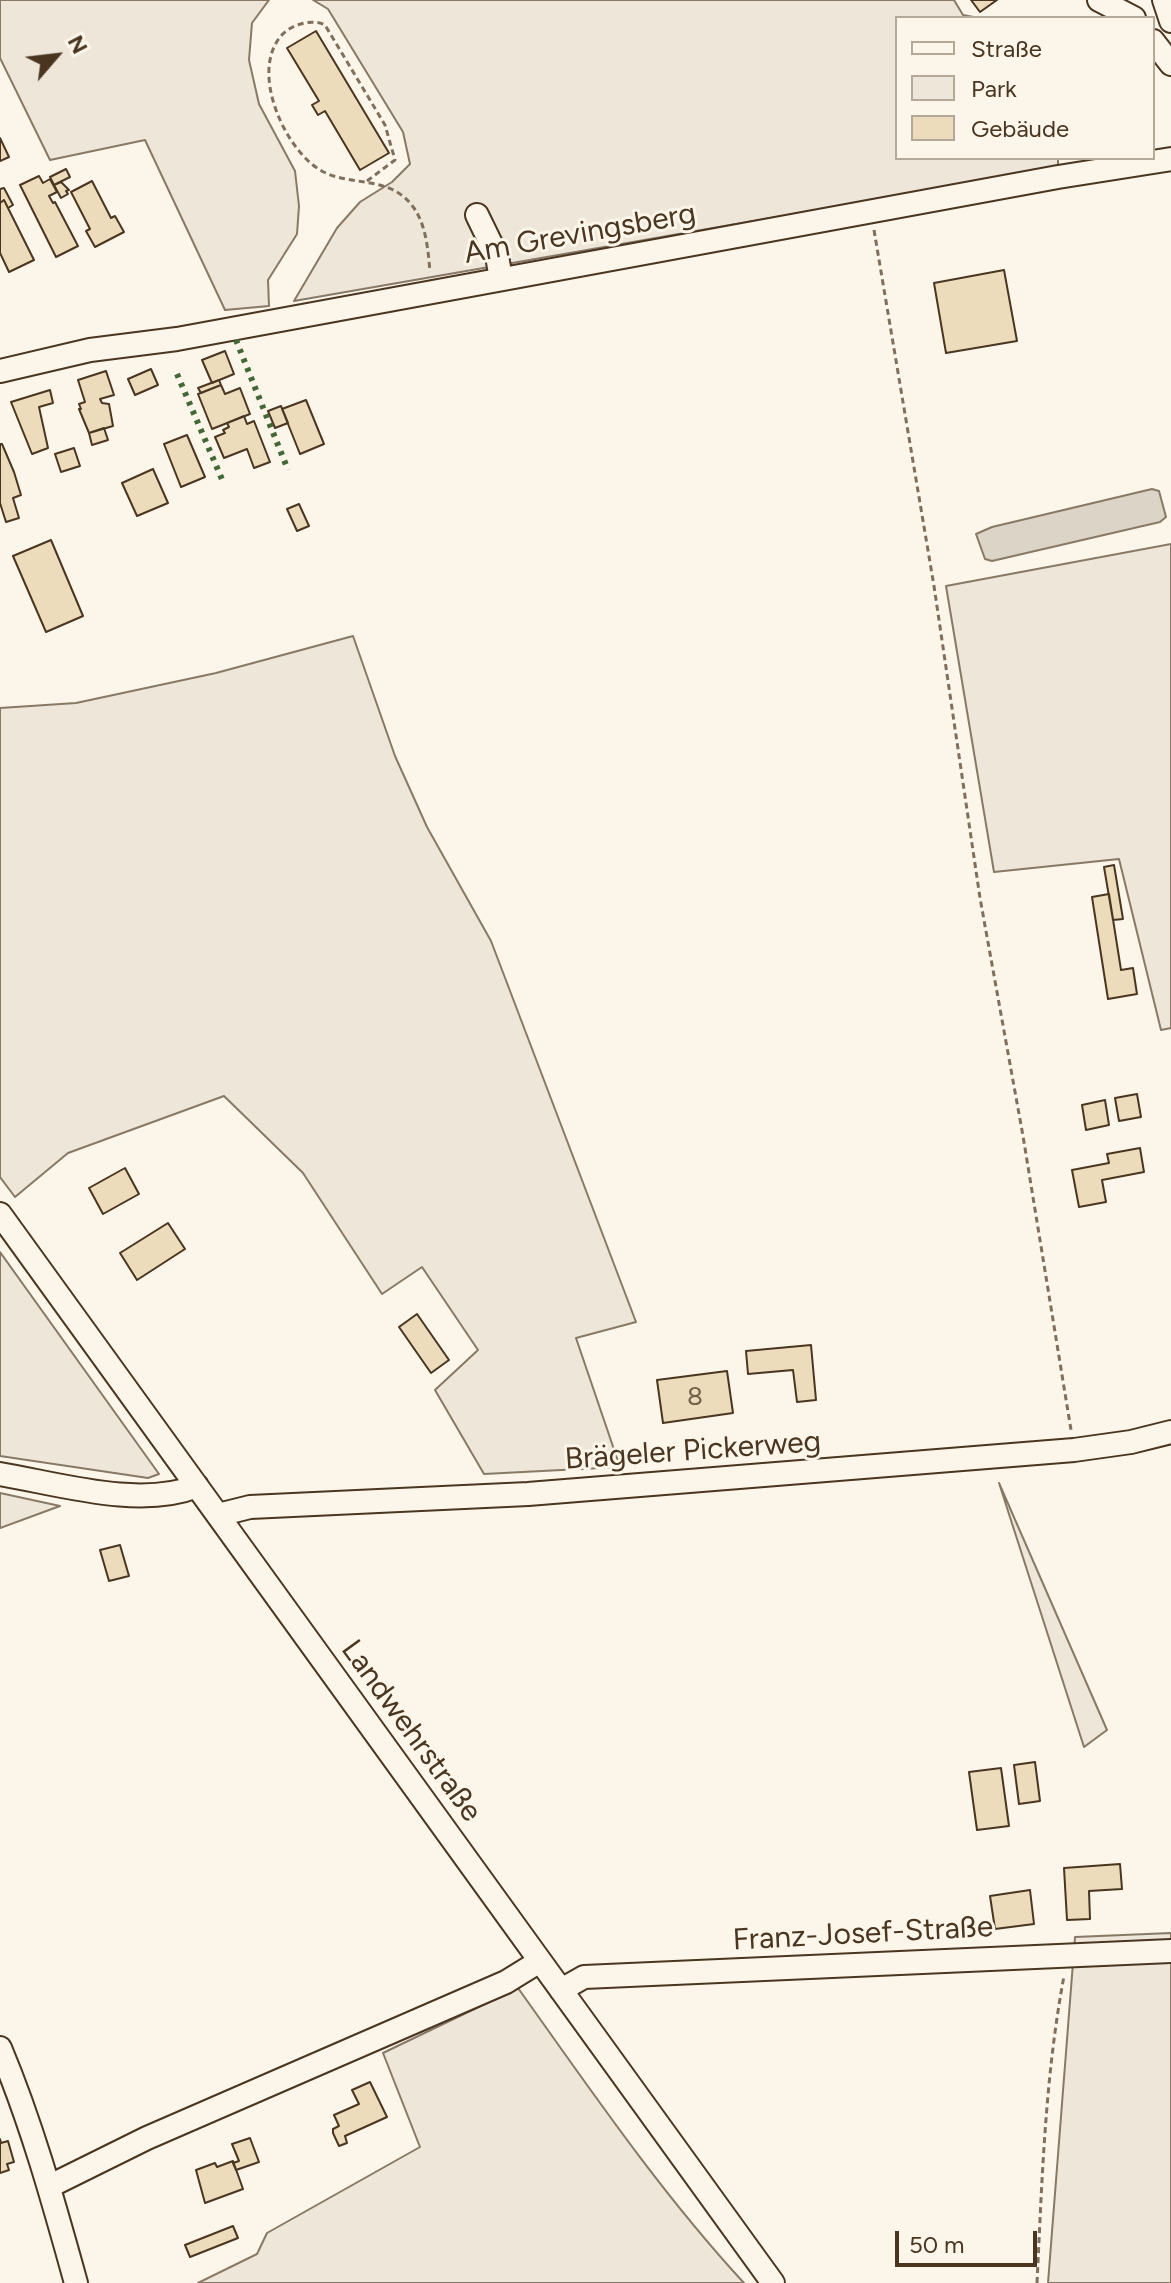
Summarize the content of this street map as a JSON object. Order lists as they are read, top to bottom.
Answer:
{
  "streets": {
    "street": [
      "Am Grevingsberg",
      "Brägeler Pickerweg",
      "Landwehrstraße",
      "Franz-Josef-Straße"
    ]
  },
  "crossings": [
    ["Brägeler Pickerweg", "Landwehrstraße"],
    ["Landwehrstraße", "Franz-Josef-Straße"]
  ],
  "house_numbers": ["8"],
  "legend": ["Straße", "Park", "Gebäude"],
  "scale_bar": "50 m",
  "north": "top right"
}
